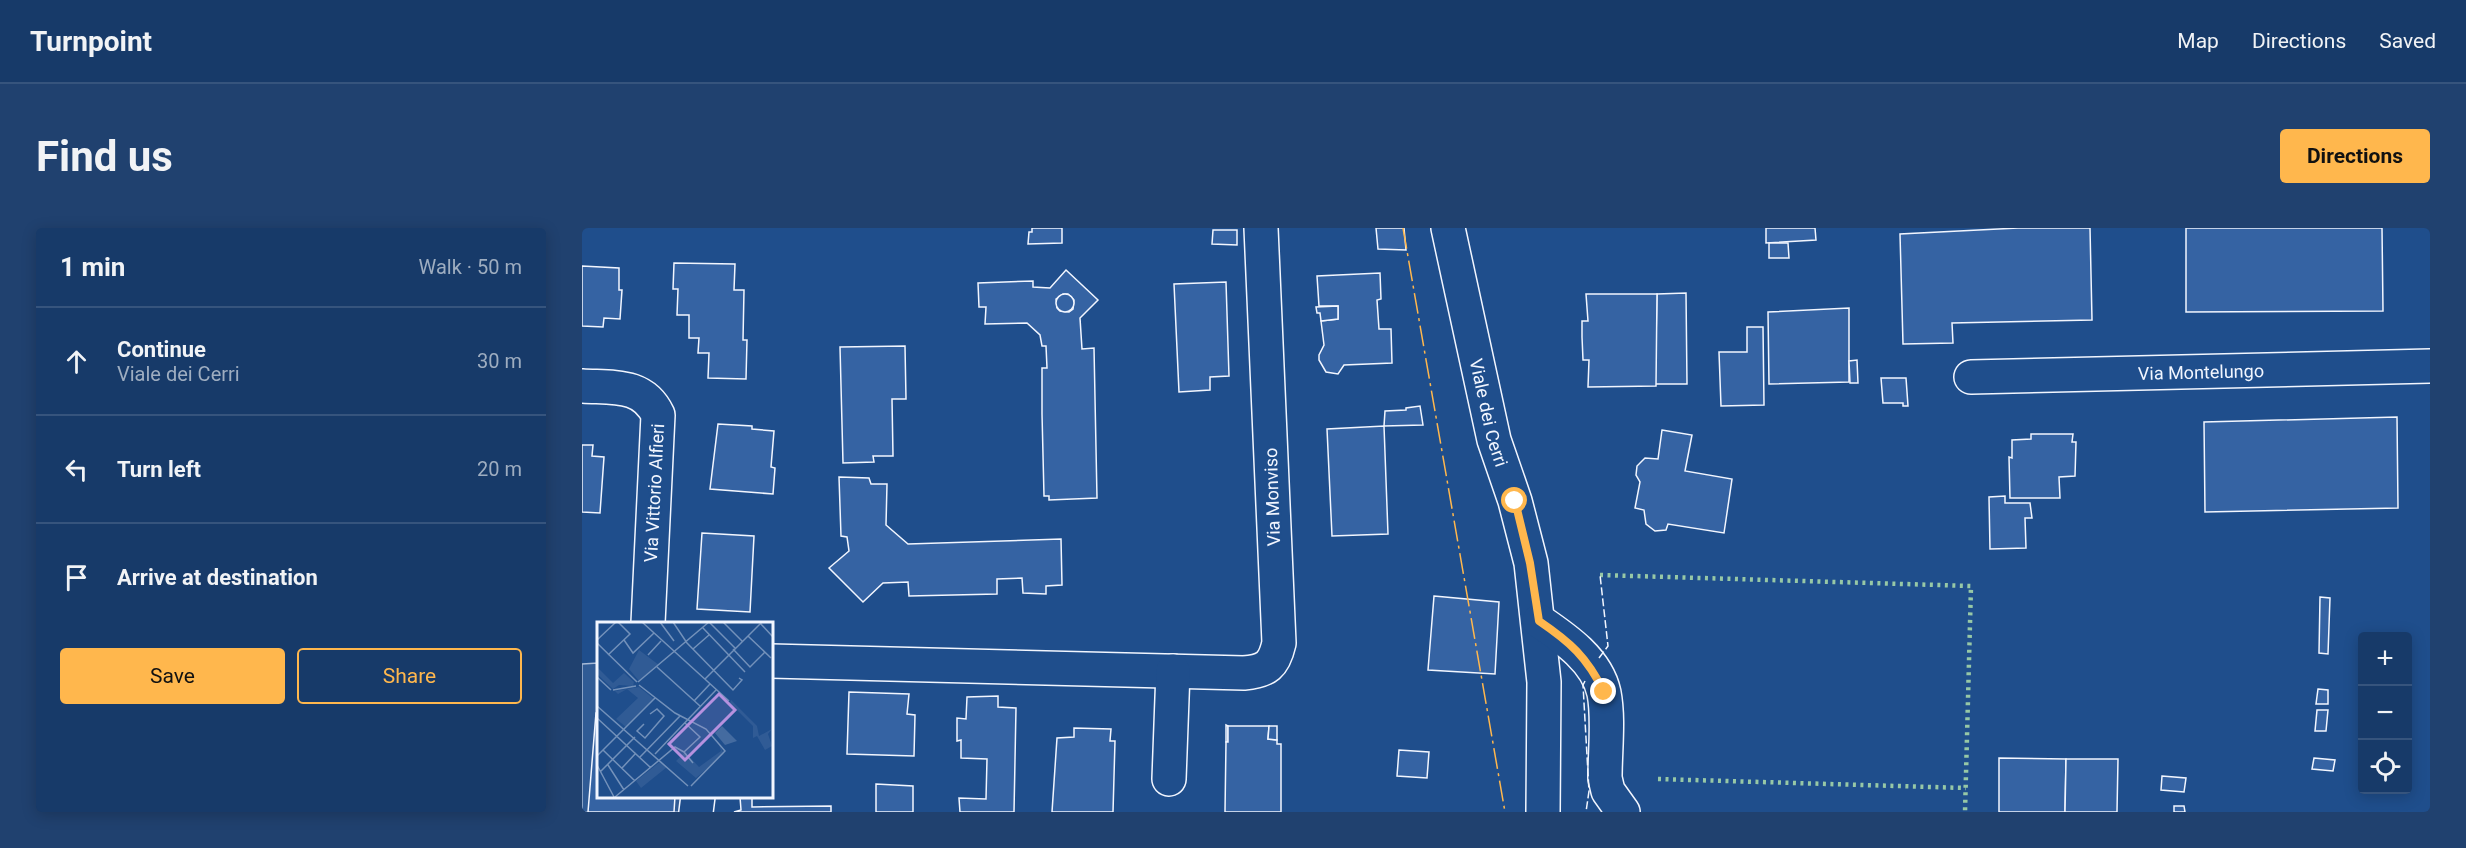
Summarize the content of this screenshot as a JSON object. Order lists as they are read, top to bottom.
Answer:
{
  "streets": {
    "street": [
      "Via Montelungo",
      "Viale dei Cerri",
      "Via Vittorio Alfieri",
      "Via Monviso"
    ]
  },
  "page": {
    "header": "Turnpoint",
    "nav": ["Map", "Directions", "Saved"],
    "buttons": [
      "Directions",
      ["Save", "Share"]
    ],
    "title": "Find us",
    "heading": ["1 min", "Walk · 50 m"],
    "list": [
      ["Continue", "Viale dei Cerri", "30 m"],
      ["Turn left", "20 m"],
      "Arrive at destination"
    ],
    "map_buttons": ["+", "−"]
  }
}
